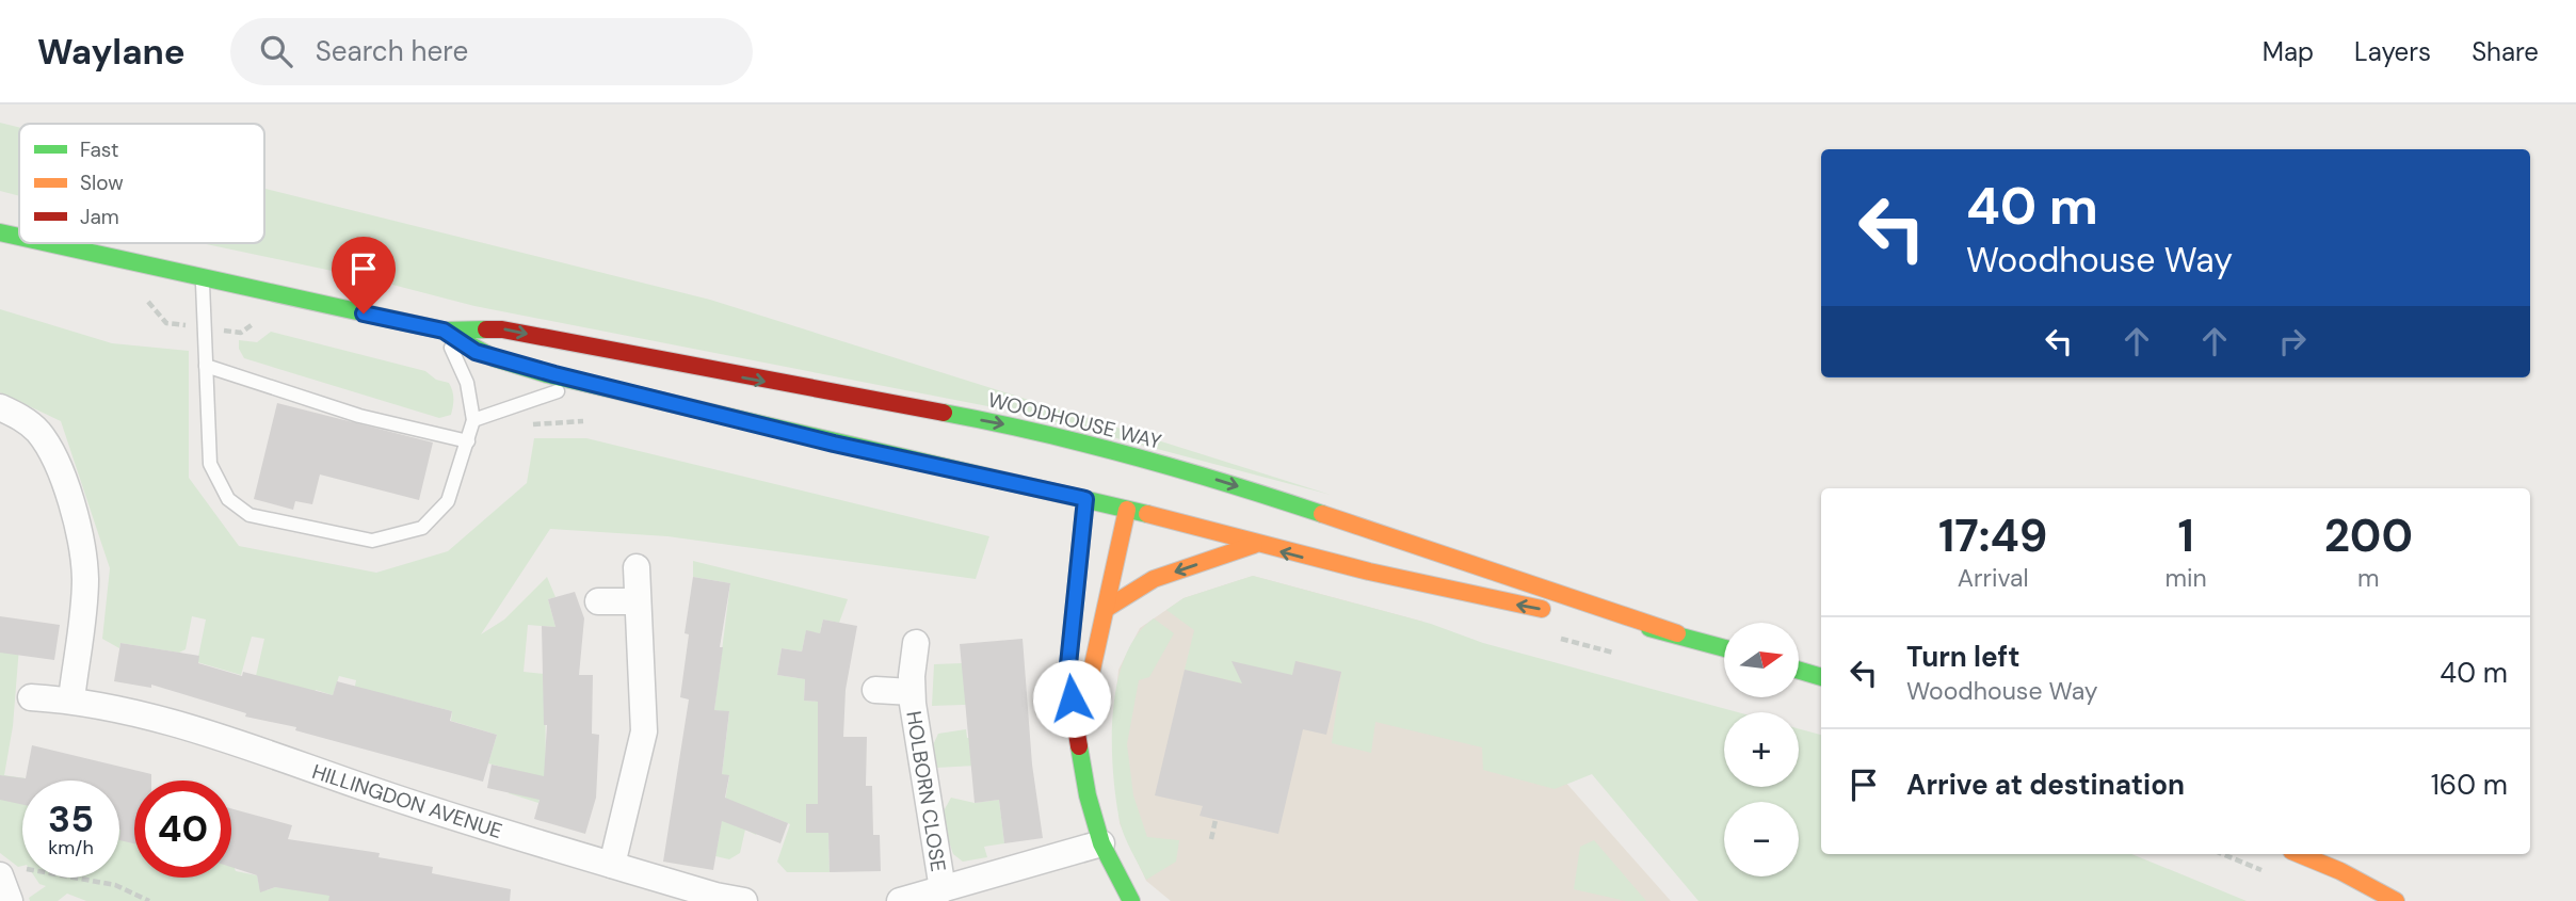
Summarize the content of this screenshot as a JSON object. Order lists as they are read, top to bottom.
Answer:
{
  "streets": {
    "main road": ["WOODHOUSE WAY"],
    "street": ["HOLBORN CLOSE", "HILLINGDON AVENUE"]
  },
  "legend": ["Fast", "Slow", "Jam"],
  "north": "right",
  "page": {
    "header": "Waylane",
    "search": "Search here",
    "nav": ["Map", "Layers", "Share"],
    "turn": ["40 m", "Woodhouse Way"],
    "eta": [
      "17:49",
      "Arrival",
      "1",
      "min",
      "200",
      "m"
    ],
    "list": [
      {
        "name": "Turn left",
        "note": "Woodhouse Way",
        "value": "40 m"
      },
      {
        "name": "Arrive at destination",
        "value": "160 m"
      }
    ],
    "map_buttons": ["+", "−"],
    "speed": "35 km/h",
    "limit": "40"
  }
}
